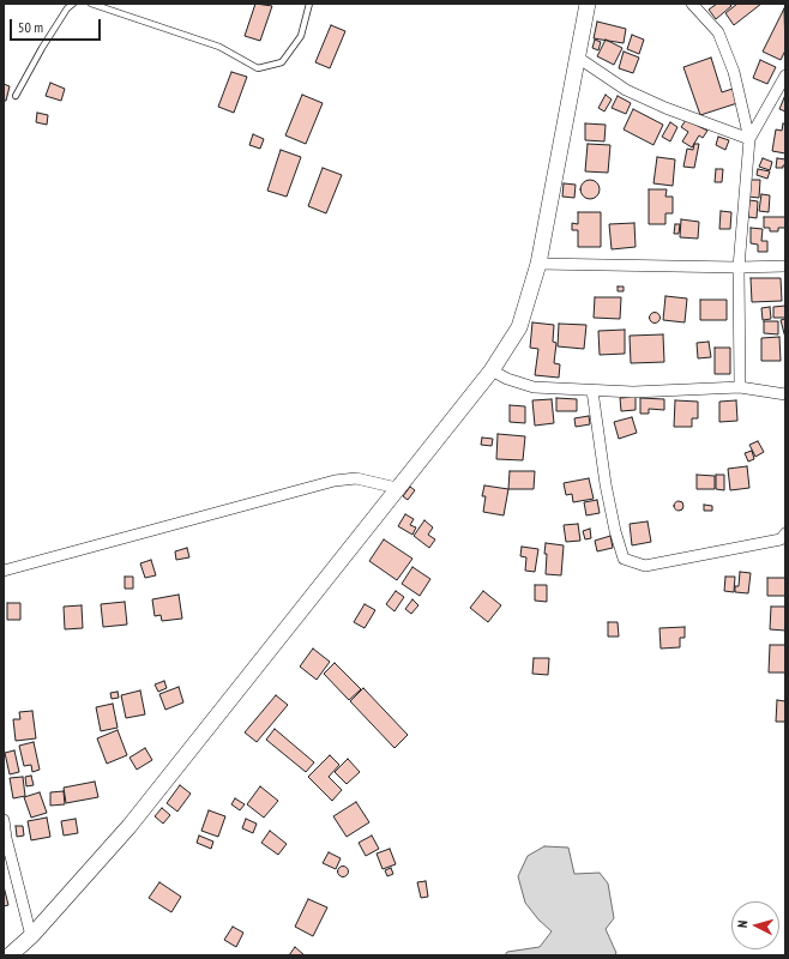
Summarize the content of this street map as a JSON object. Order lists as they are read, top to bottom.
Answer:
{
  "scale_bar": "50 m",
  "north": "left"
}
